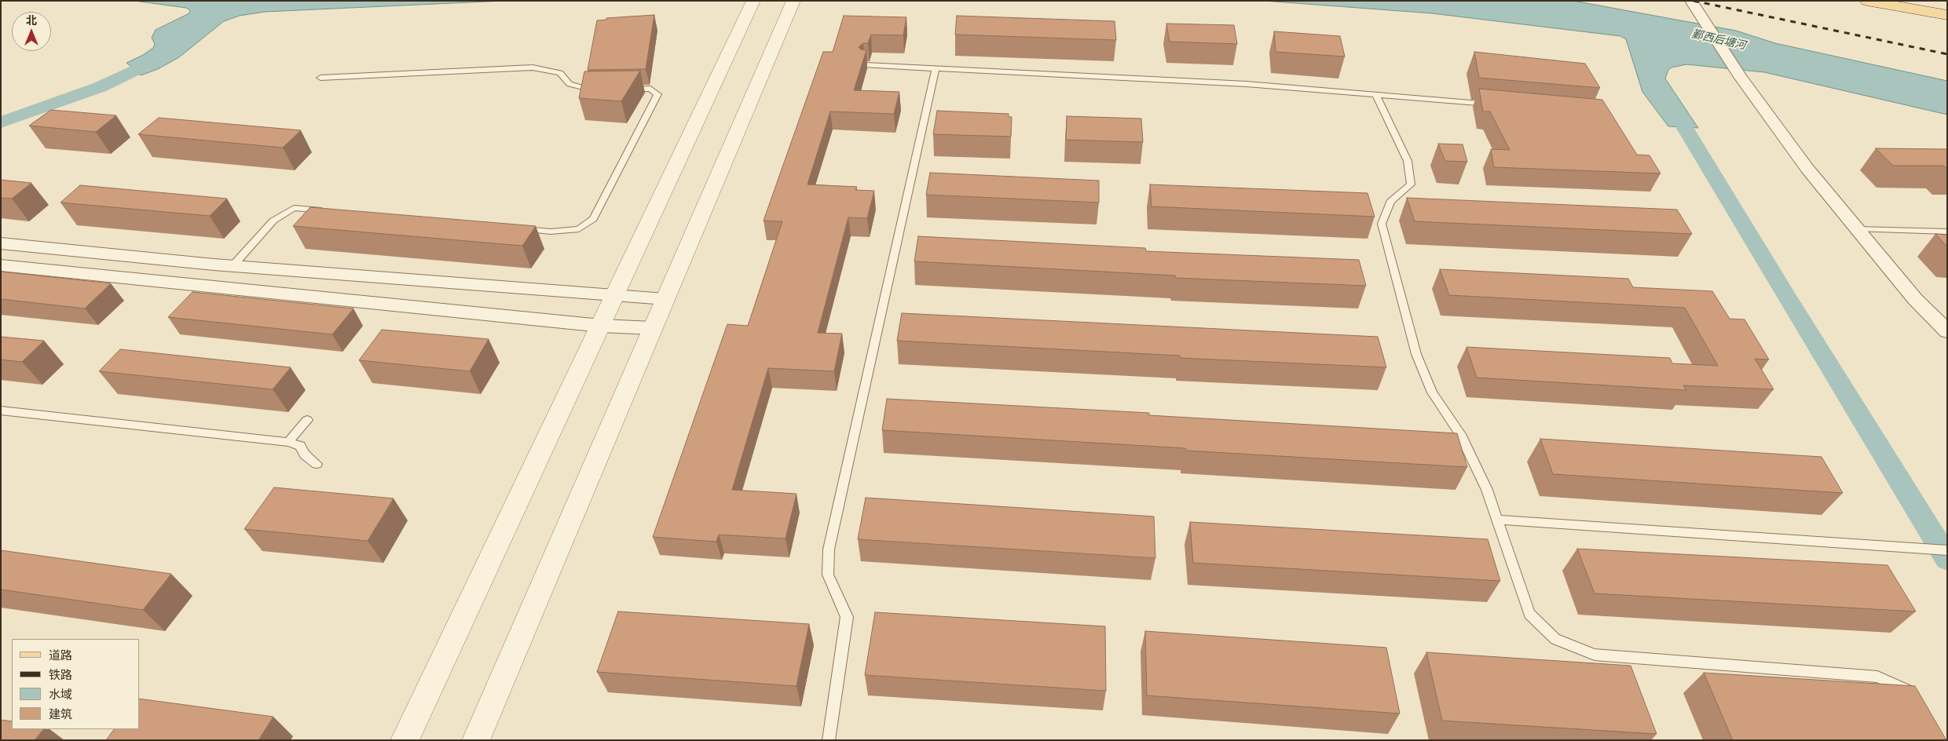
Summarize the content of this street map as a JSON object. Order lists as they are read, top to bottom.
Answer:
{
  "water": ["鄞西后塘河"],
  "legend": [
    "道路",
    "铁路",
    "水域",
    "建筑"
  ],
  "north": "top"
}
